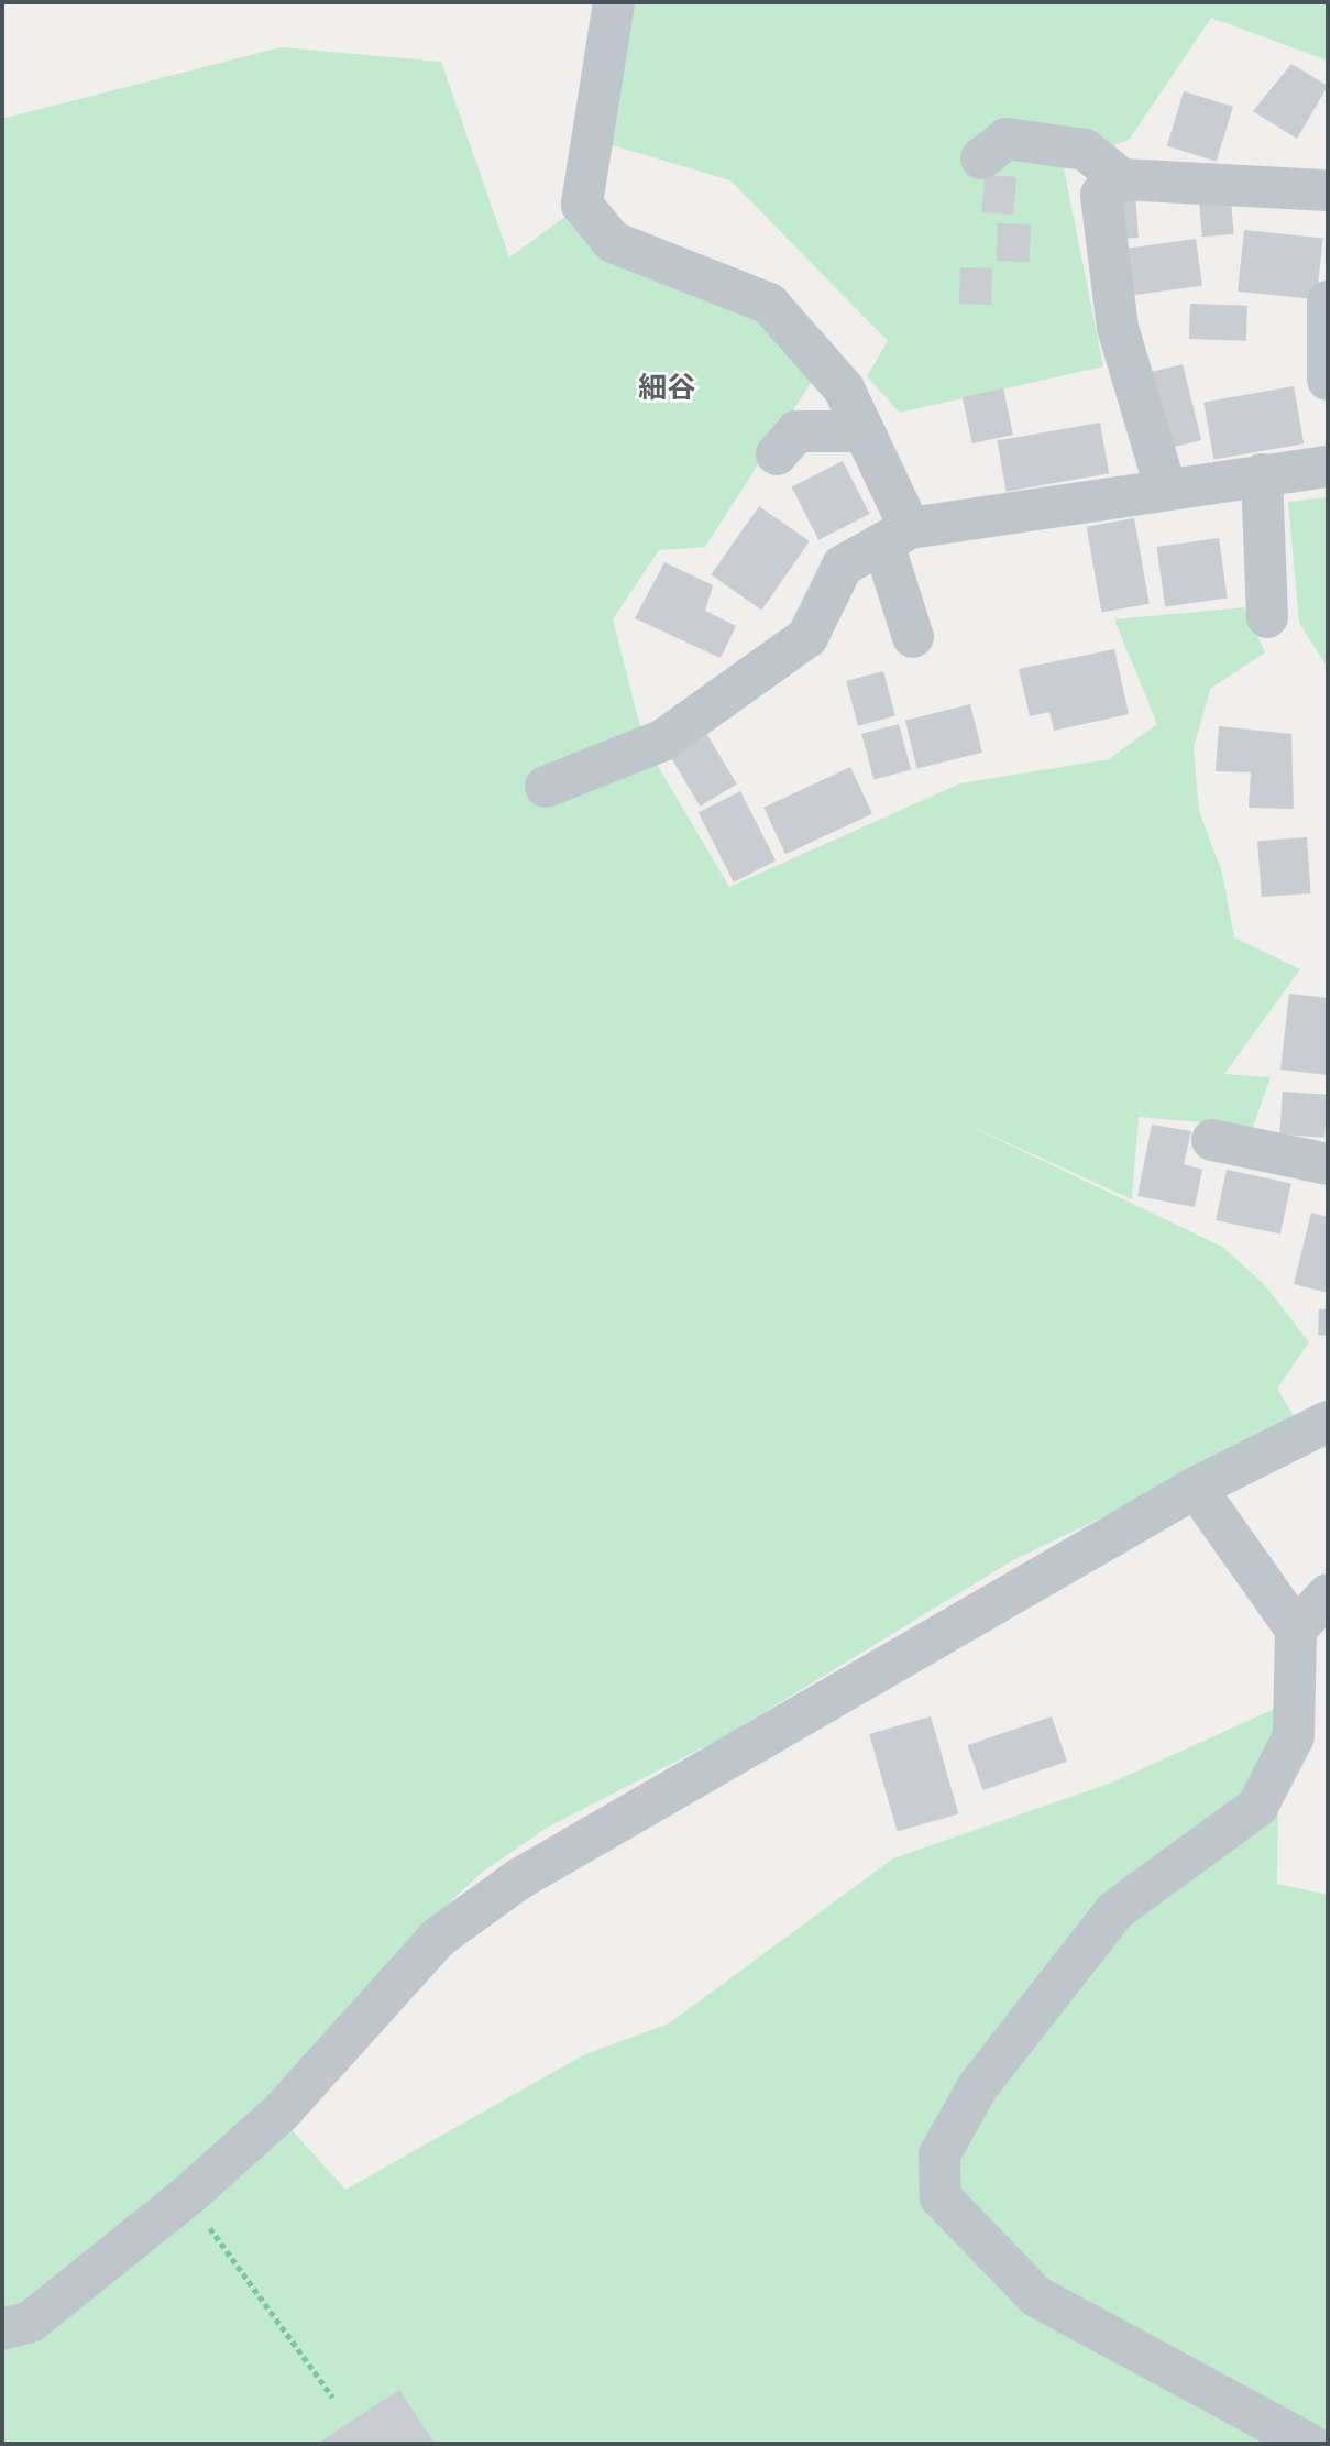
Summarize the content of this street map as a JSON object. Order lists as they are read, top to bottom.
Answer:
{
  "districts": ["細谷"]
}
